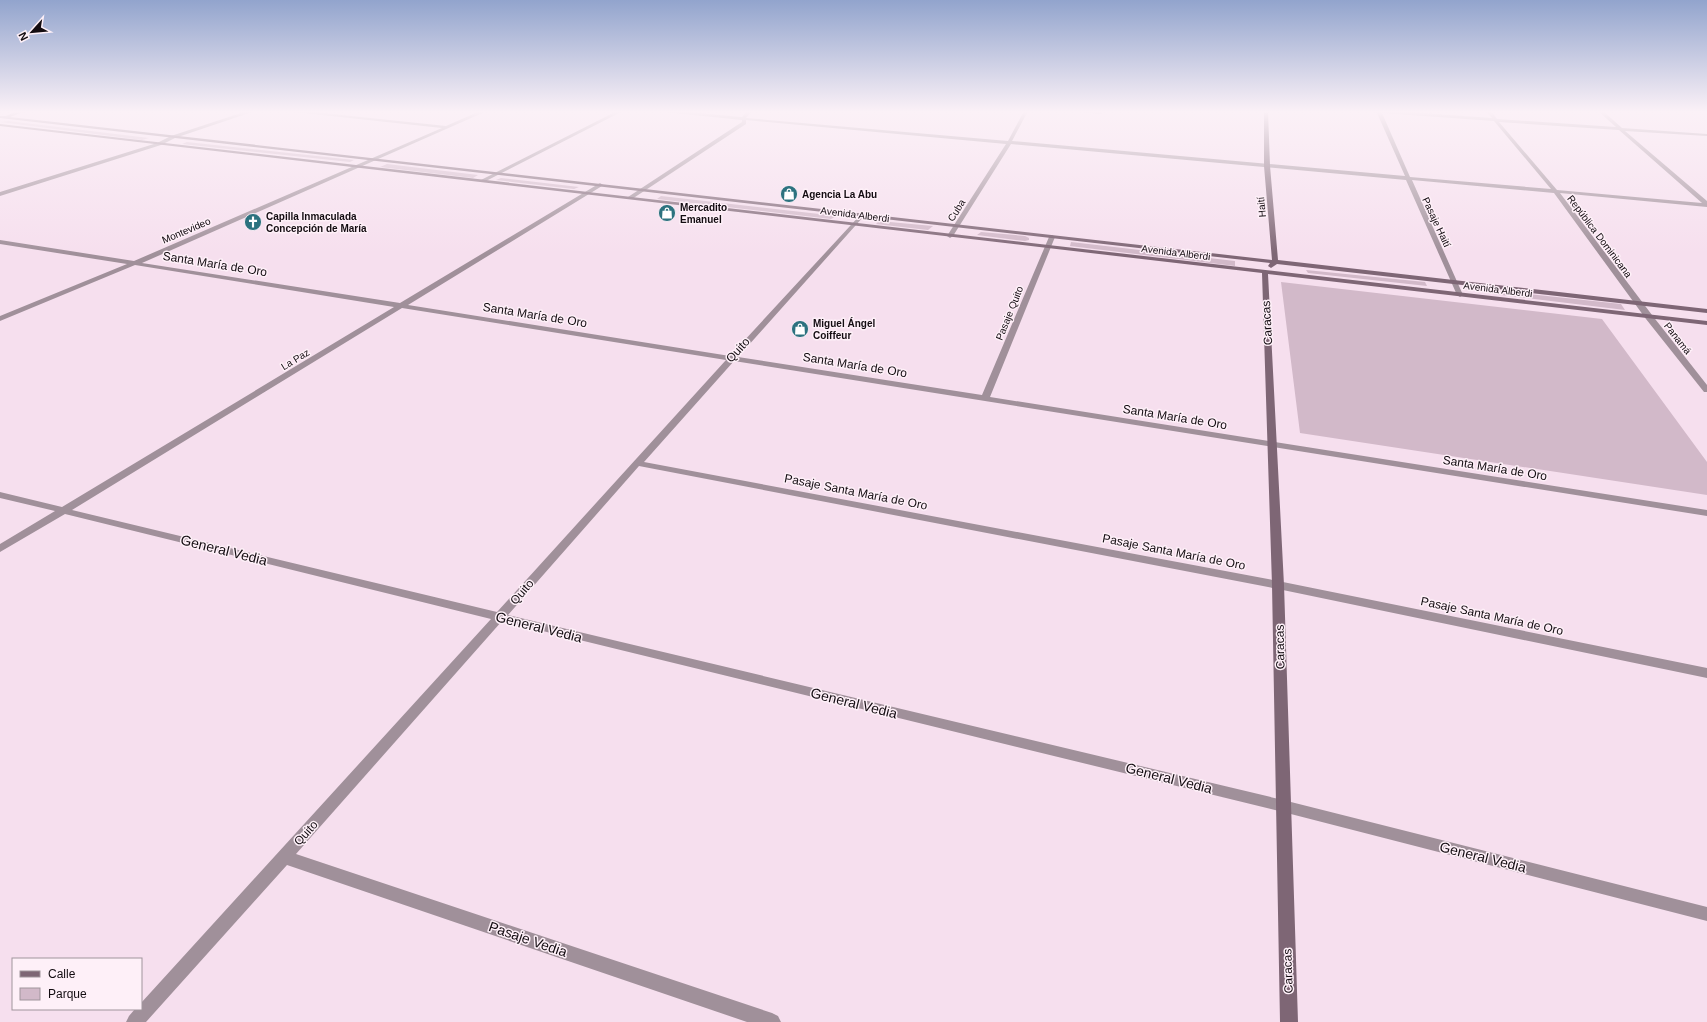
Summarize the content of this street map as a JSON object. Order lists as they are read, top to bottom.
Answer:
{
  "streets": {
    "main road": ["Haití", "Avenida Alberdi", "Caracas"],
    "street": [
      "Cuba",
      "Pasaje Haití",
      "Montevideo",
      "República Dominicana",
      "Santa María de Oro",
      "Pasaje Quito",
      "Panamá",
      "Quito",
      "La Paz",
      "Pasaje Santa María de Oro",
      "General Vedia",
      "Pasaje Vedia"
    ]
  },
  "crossings": [
    ["Haití", "Avenida Alberdi"],
    ["Cuba", "Avenida Alberdi"],
    ["Avenida Alberdi", "Pasaje Haití"],
    ["Avenida Alberdi", "Montevideo"],
    ["Avenida Alberdi", "República Dominicana"],
    ["Avenida Alberdi", "Pasaje Quito"],
    ["Avenida Alberdi", "Caracas"],
    ["Avenida Alberdi", "Panamá"],
    ["Avenida Alberdi", "Quito"],
    ["Avenida Alberdi", "La Paz"],
    ["Montevideo", "Santa María de Oro"],
    ["República Dominicana", "Panamá"],
    ["Santa María de Oro", "Pasaje Quito"],
    ["Santa María de Oro", "Caracas"],
    ["Santa María de Oro", "Quito"],
    ["Santa María de Oro", "La Paz"],
    ["Caracas", "Pasaje Santa María de Oro"],
    ["Caracas", "General Vedia"],
    ["Quito", "Pasaje Santa María de Oro"],
    ["Quito", "General Vedia"],
    ["Quito", "Pasaje Vedia"],
    ["La Paz", "General Vedia"]
  ],
  "places": {
    "shop": ["Agencia La Abu", "Mercadito Emanuel", "Miguel Ángel Coiffeur"],
    "church": ["Capilla Inmaculada Concepción de María"]
  },
  "legend": ["Calle", "Parque"],
  "north": "bottom left"
}
